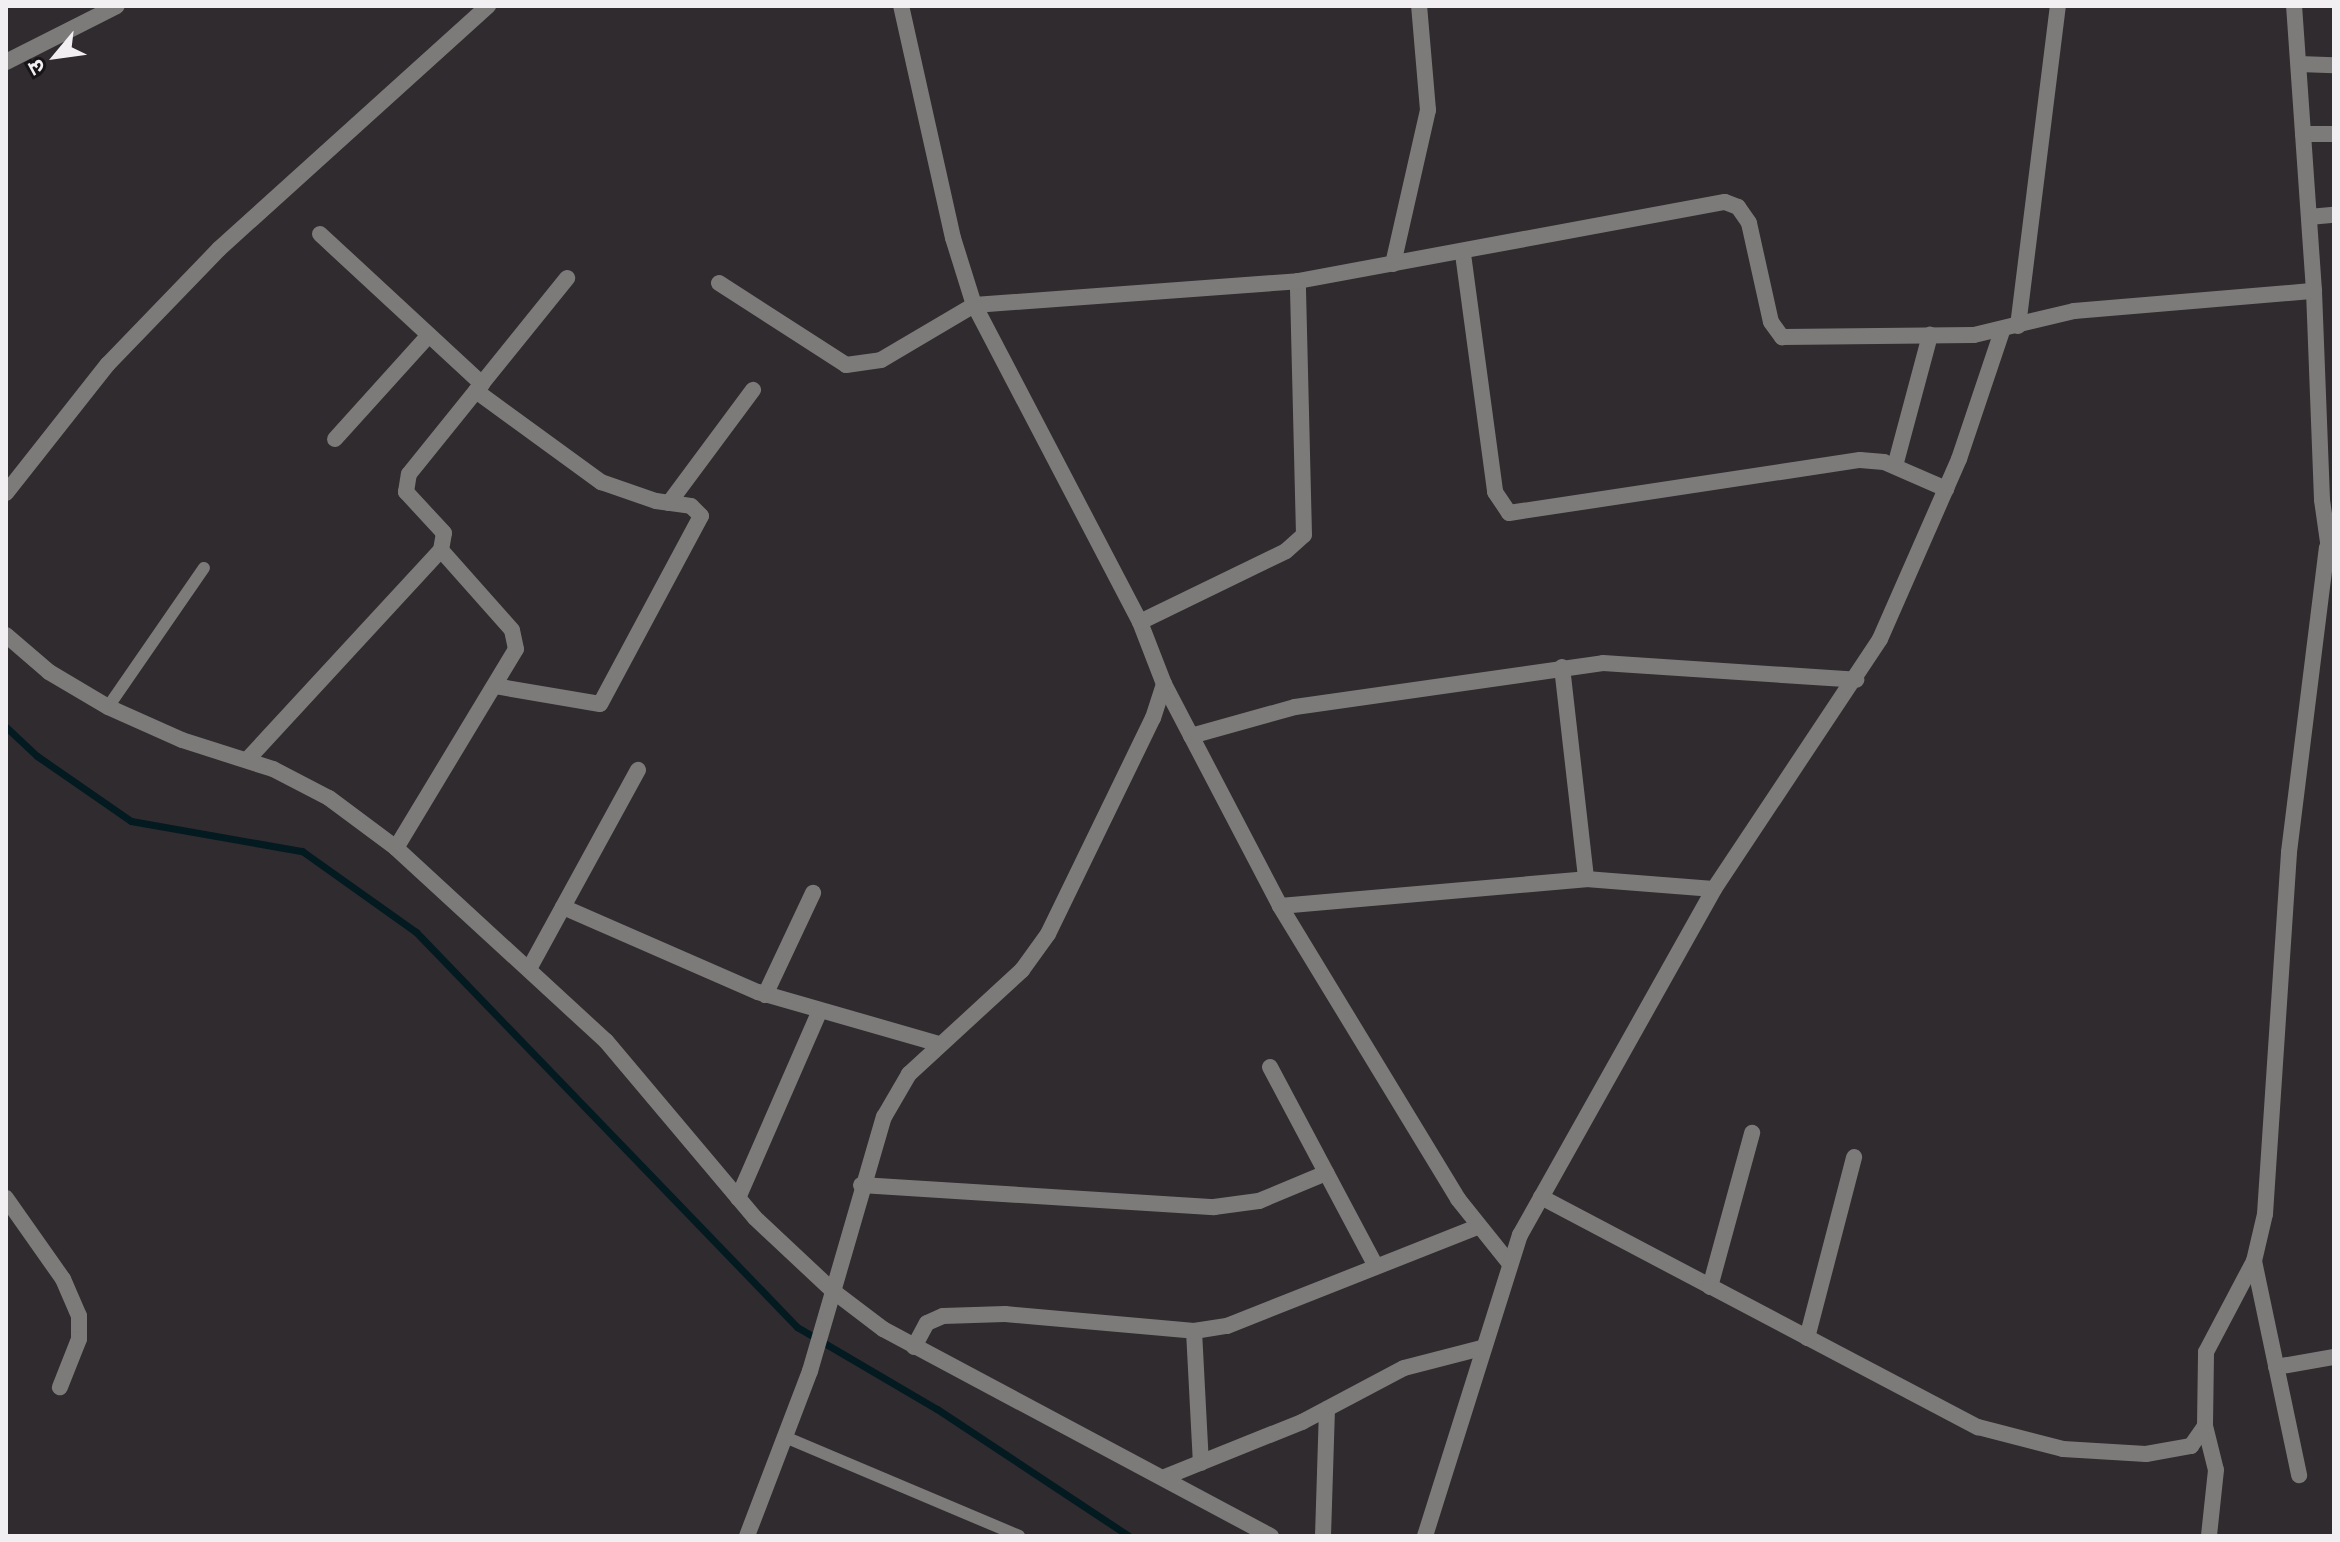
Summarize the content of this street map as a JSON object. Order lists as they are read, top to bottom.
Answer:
{
  "north": "bottom left"
}
